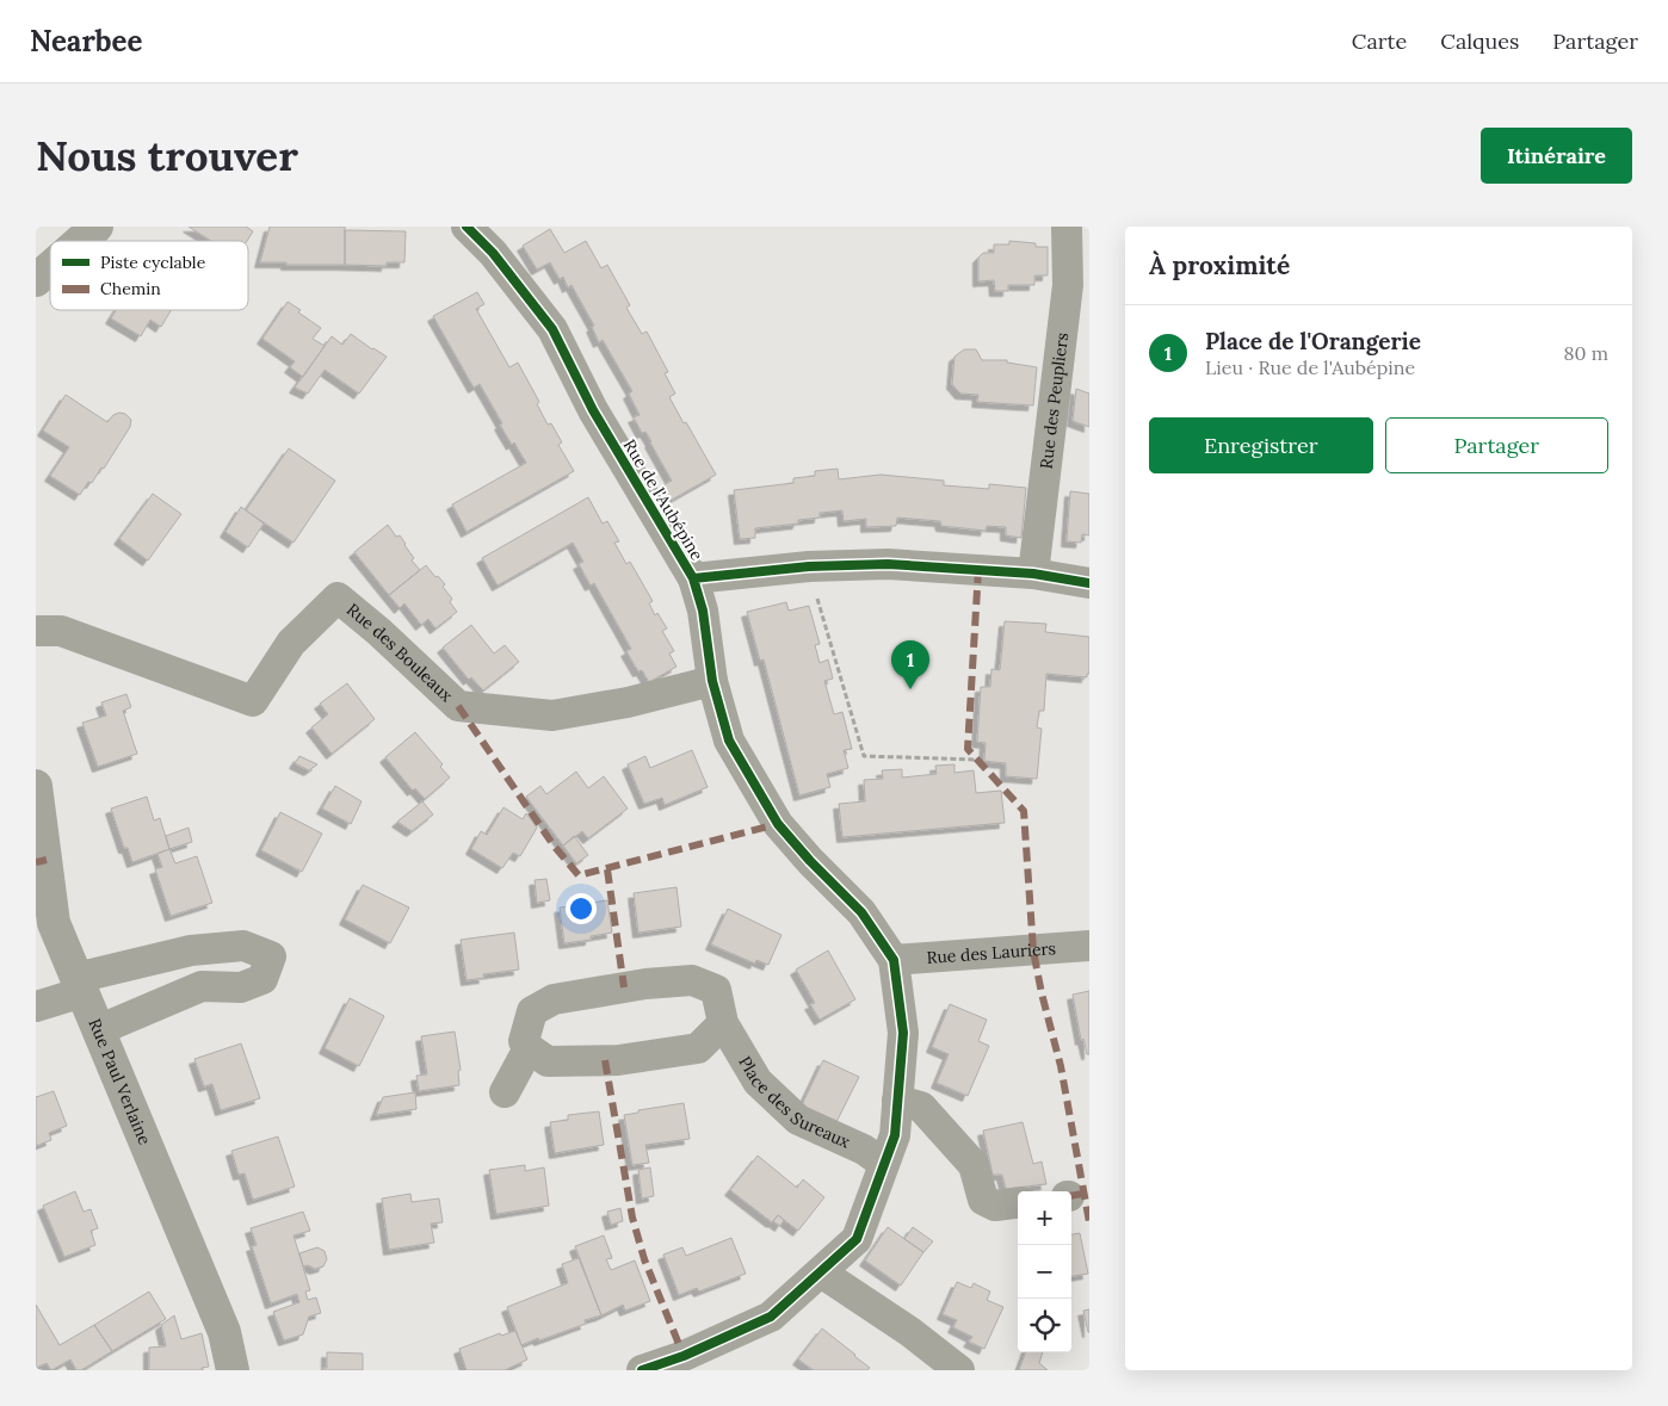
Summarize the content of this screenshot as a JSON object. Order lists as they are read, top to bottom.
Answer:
{
  "streets": {
    "street": [
      "Rue des Peupliers",
      "Rue de l'Aubépine",
      "Rue des Bouleaux",
      "Rue des Lauriers",
      "Rue Paul Verlaine",
      "Place des Sureaux"
    ]
  },
  "crossings": [
    ["Rue des Peupliers", "Rue de l'Aubépine"]
  ],
  "legend": ["Piste cyclable", "Chemin"],
  "page": {
    "header": "Nearbee",
    "nav": ["Carte", "Calques", "Partager"],
    "buttons": [
      "Itinéraire",
      ["Enregistrer", "Partager"]
    ],
    "title": "Nous trouver",
    "heading": "À proximité",
    "list": [
      {
        "mark": "1",
        "name": "Place de l'Orangerie",
        "note": "Lieu · Rue de l'Aubépine",
        "value": "80 m"
      }
    ],
    "pins": "1",
    "map_buttons": ["+", "−"]
  }
}
